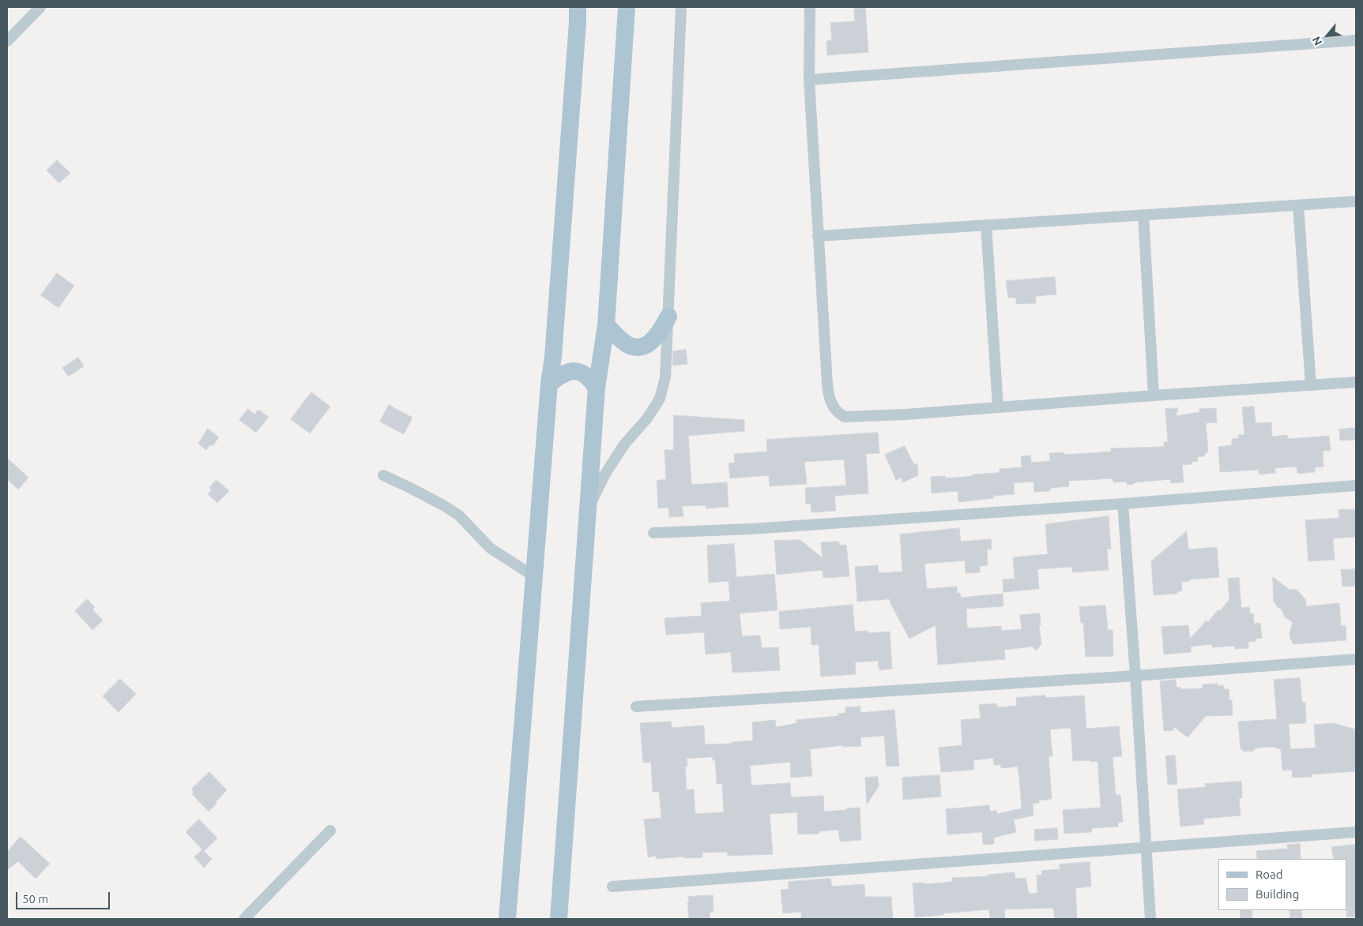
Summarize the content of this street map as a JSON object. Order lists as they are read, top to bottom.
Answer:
{
  "legend": ["Road", "Building"],
  "scale_bar": "50 m",
  "north": "bottom left"
}
